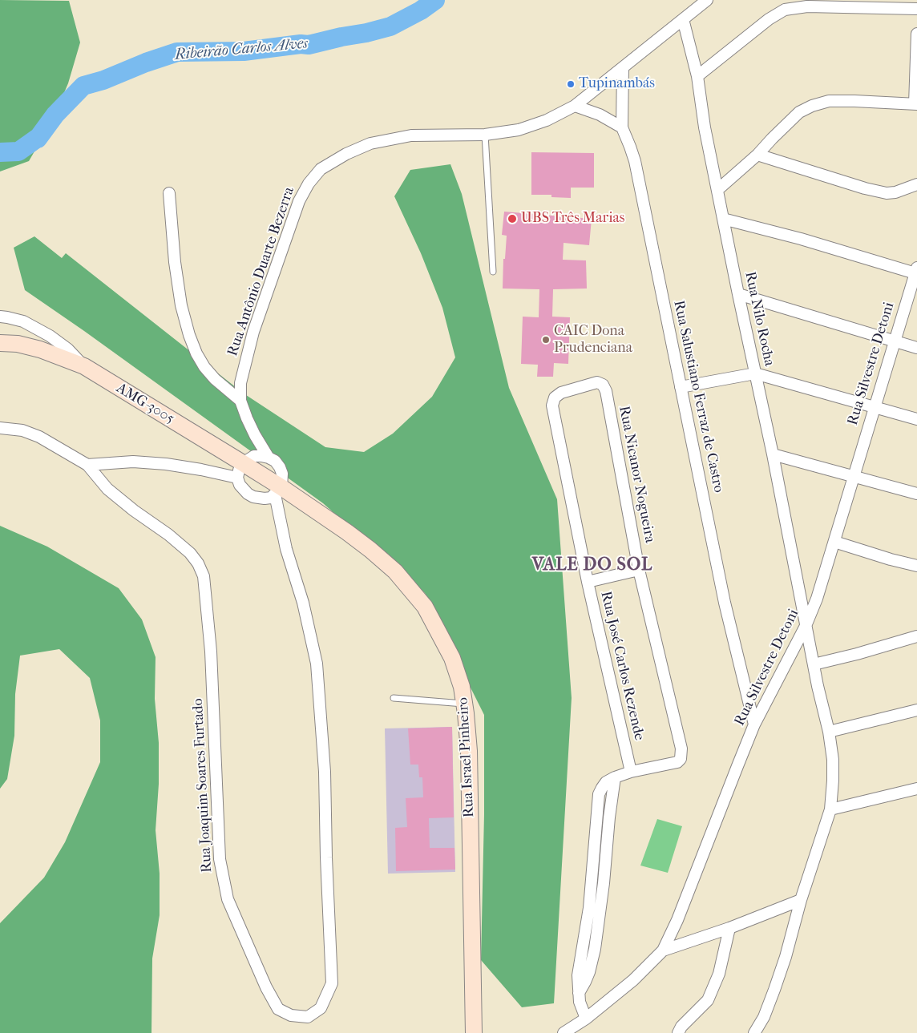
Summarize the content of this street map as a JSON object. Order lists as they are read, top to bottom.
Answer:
{
  "streets": {
    "main road": ["AMG-3005", "Rua Israel Pinheiro"],
    "street": [
      "Rua Antônio Duarte Bezerra",
      "Rua Nilo Rocha",
      "Rua Silvestre Detoni",
      "Rua Salustiano Ferraz de Castro",
      "Rua Nicanor Nogueira",
      "Rua José Carlos Rezende",
      "Rua Joaquim Soares Furtado"
    ]
  },
  "crossings": [
    ["Rua Antônio Duarte Bezerra", "Rua Nilo Rocha"],
    ["Rua Antônio Duarte Bezerra", "AMG-3005"],
    ["Rua Antônio Duarte Bezerra", "Rua Israel Pinheiro"],
    ["Rua Antônio Duarte Bezerra", "Rua Joaquim Soares Furtado"],
    ["Rua Nilo Rocha", "Rua Silvestre Detoni"],
    ["Rua Silvestre Detoni", "Rua Salustiano Ferraz de Castro"],
    ["AMG-3005", "Rua Israel Pinheiro"],
    ["AMG-3005", "Rua Joaquim Soares Furtado"],
    ["Rua Nicanor Nogueira", "Rua José Carlos Rezende"],
    ["Rua Israel Pinheiro", "Rua Joaquim Soares Furtado"]
  ],
  "districts": ["VALE DO SOL"],
  "water": ["Ribeirão Carlos Alves"],
  "places": ["Tupinambás", "UBS Três Marias", "CAIC Dona Prudenciana"]
}
